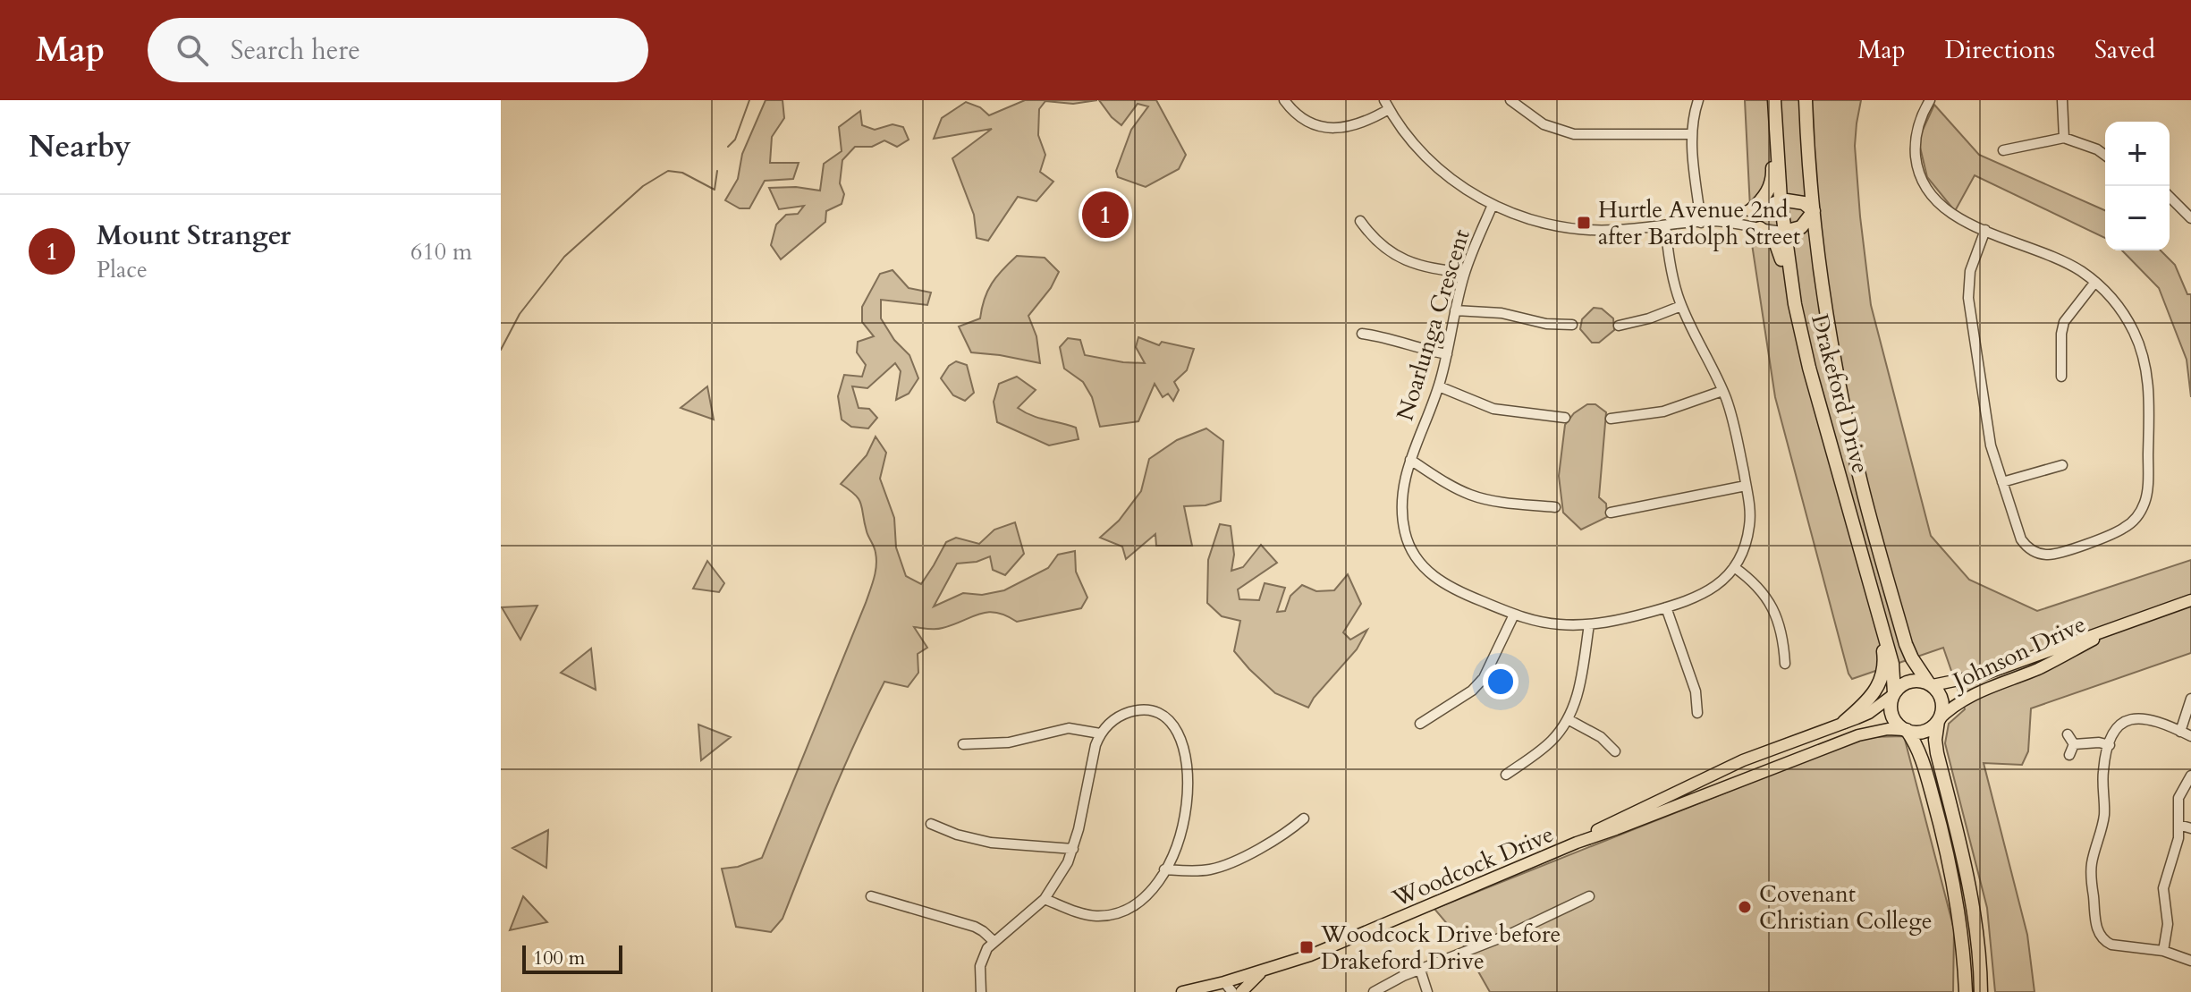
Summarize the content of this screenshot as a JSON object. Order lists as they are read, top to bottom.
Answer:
{
  "streets": {
    "highway": ["Drakeford Drive"],
    "main road": ["Johnson Drive", "Woodcock Drive"],
    "street": ["Noarlunga Crescent"]
  },
  "crossings": [
    ["Drakeford Drive", "Johnson Drive"],
    ["Drakeford Drive", "Woodcock Drive"],
    ["Johnson Drive", "Woodcock Drive"]
  ],
  "places": {
    "transit": ["Hurtle Avenue 2nd after Bardolph Street", "Woodcock Drive before Drakeford Drive"],
    "other": ["Covenant Christian College"]
  },
  "scale_bar": "100 m",
  "page": {
    "header": "Map",
    "search": "Search here",
    "nav": ["Map", "Directions", "Saved"],
    "heading": "Nearby",
    "map_buttons": ["+", "−"],
    "pins": "1",
    "list": [
      {
        "mark": "1",
        "name": "Mount Stranger",
        "note": "Place",
        "value": "610 m"
      }
    ],
    "scale": "100 m"
  }
}
